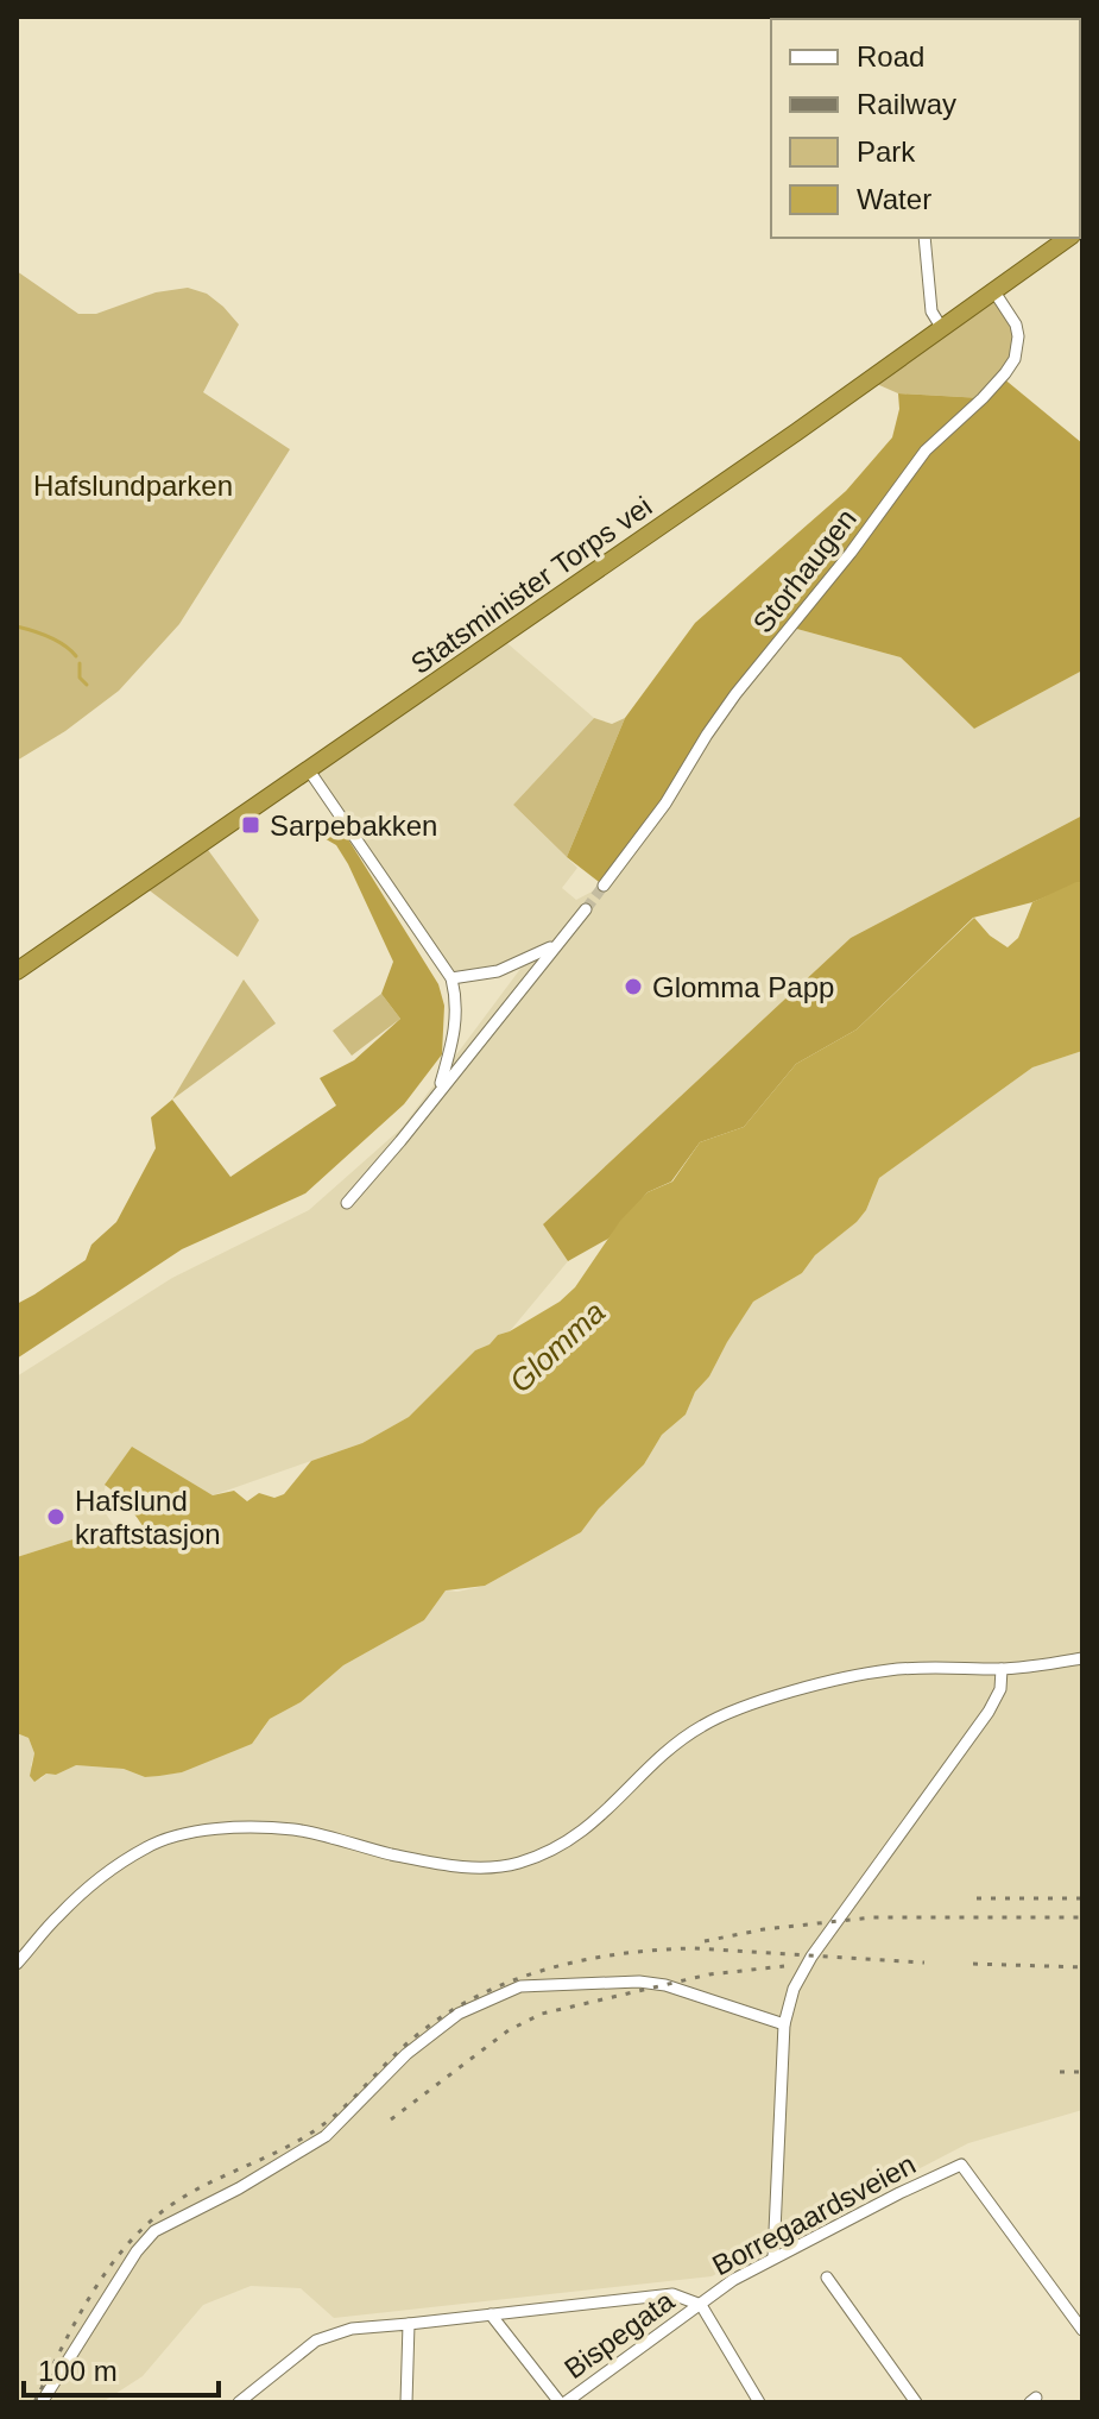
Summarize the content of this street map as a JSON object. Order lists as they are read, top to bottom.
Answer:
{
  "streets": {
    "highway": ["Statsminister Torps vei"],
    "street": ["Storhaugen", "Borregaardsveien", "Bispegata"]
  },
  "crossings": [
    ["Storhaugen", "Statsminister Torps vei"],
    ["Borregaardsveien", "Bispegata"]
  ],
  "water": ["Glomma"],
  "parks": ["Hafslundparken"],
  "places": {
    "transit": ["Sarpebakken"],
    "other": ["Glomma Papp", "Hafslund kraftstasjon"]
  },
  "legend": [
    "Road",
    "Railway",
    "Park",
    "Water"
  ],
  "scale_bar": "100 m"
}
